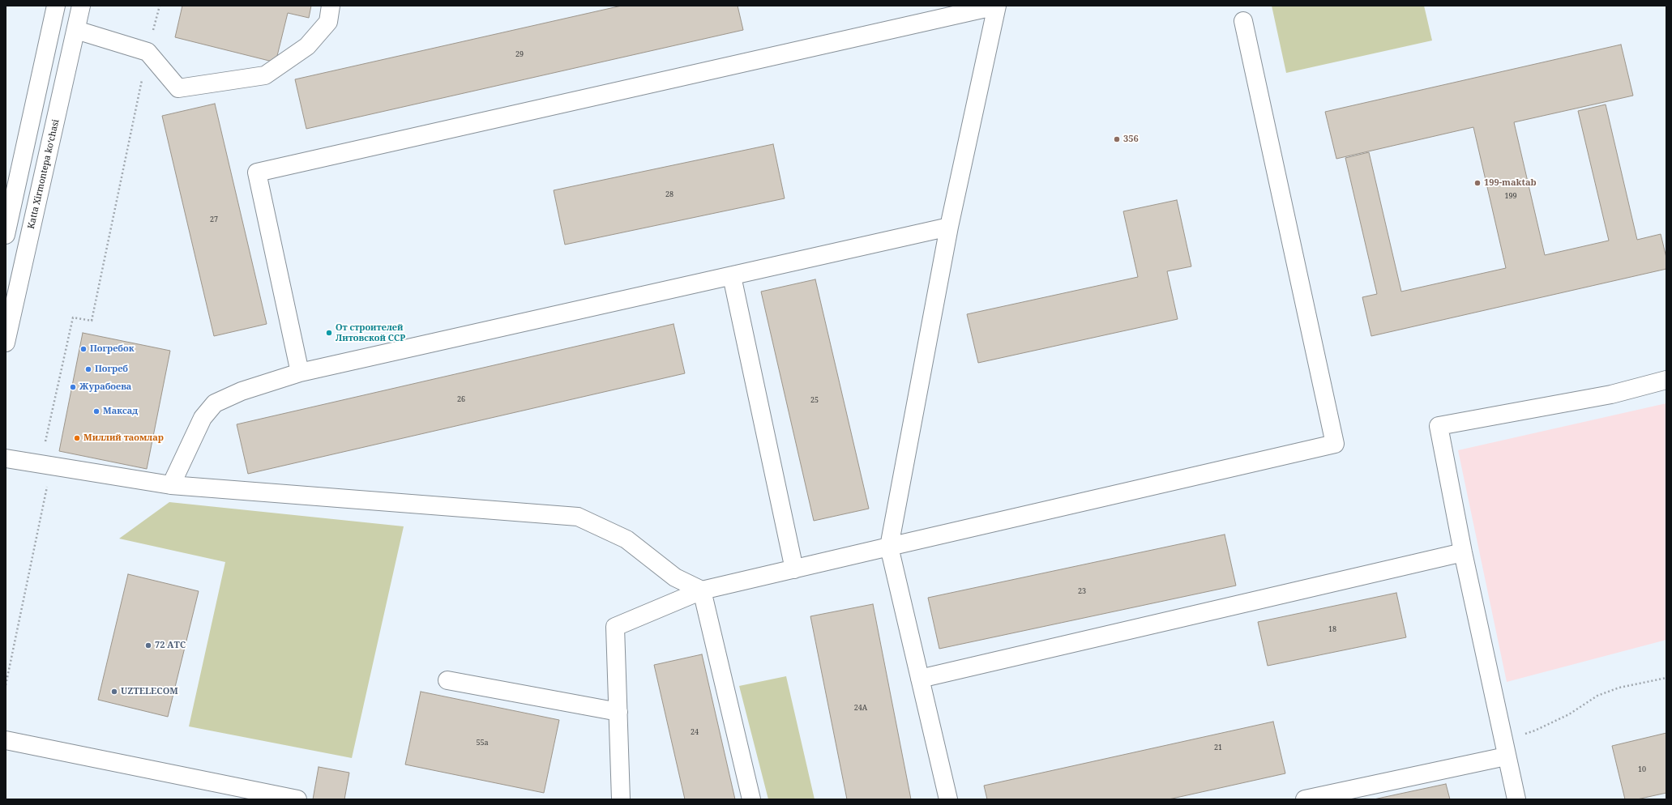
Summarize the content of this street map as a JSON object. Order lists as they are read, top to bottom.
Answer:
{
  "streets": {
    "main road": ["Katta Xirmontepa koʻchasi"]
  },
  "places": [
    "356",
    "199-maktab",
    "От строителей Литовской ССР",
    "Погребок",
    "Погреб",
    "Журабоева",
    "Максад",
    "Миллий таомлар",
    "72 АТС",
    "UZTELECOM"
  ],
  "house_numbers": [
    "29",
    "28",
    "199",
    "27",
    "26",
    "25",
    "23",
    "18",
    "24А",
    "24",
    "55а",
    "21",
    "10"
  ]
}
